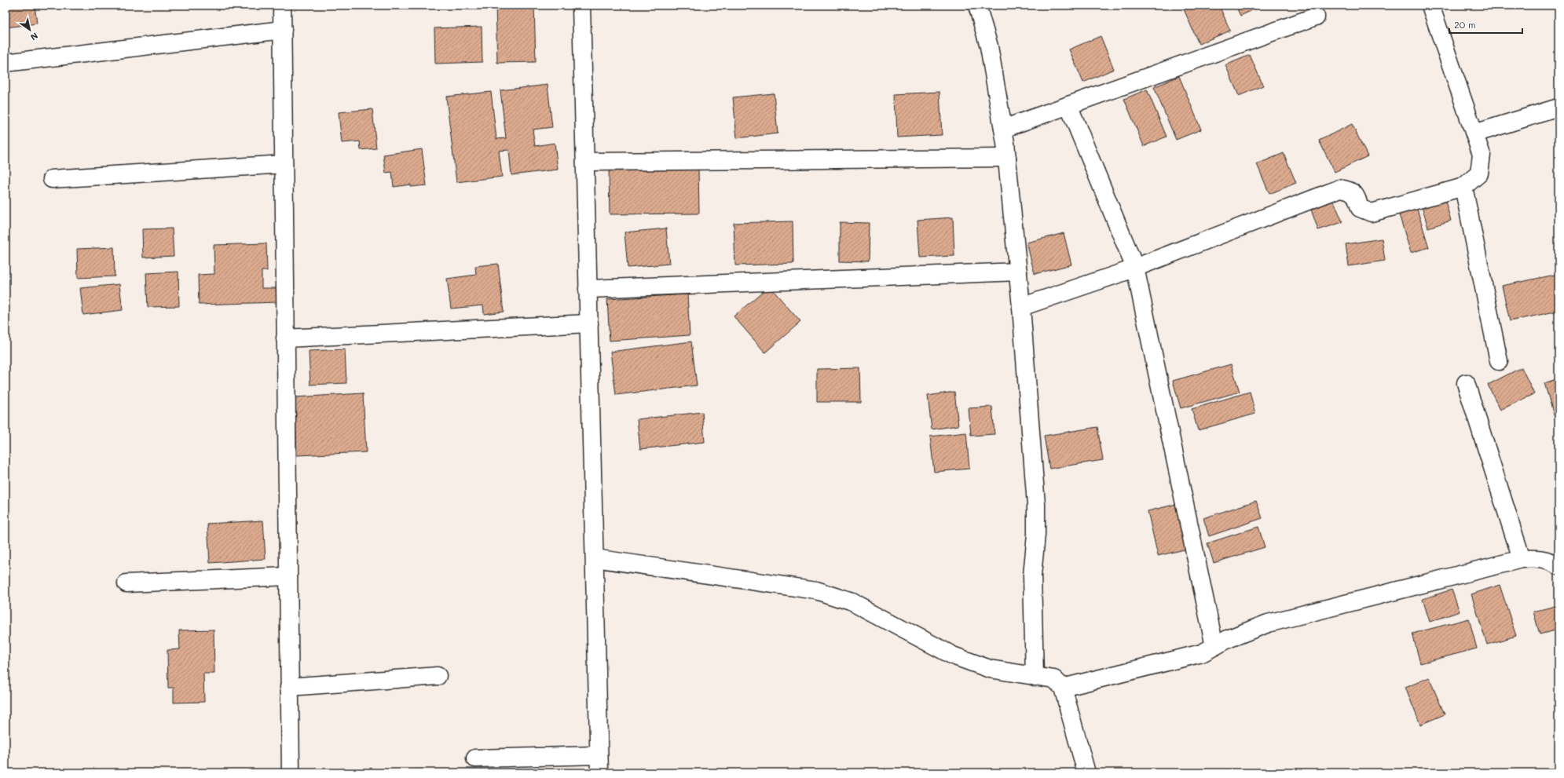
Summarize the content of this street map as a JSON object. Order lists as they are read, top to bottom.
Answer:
{
  "scale_bar": "20 m",
  "north": "bottom right"
}
